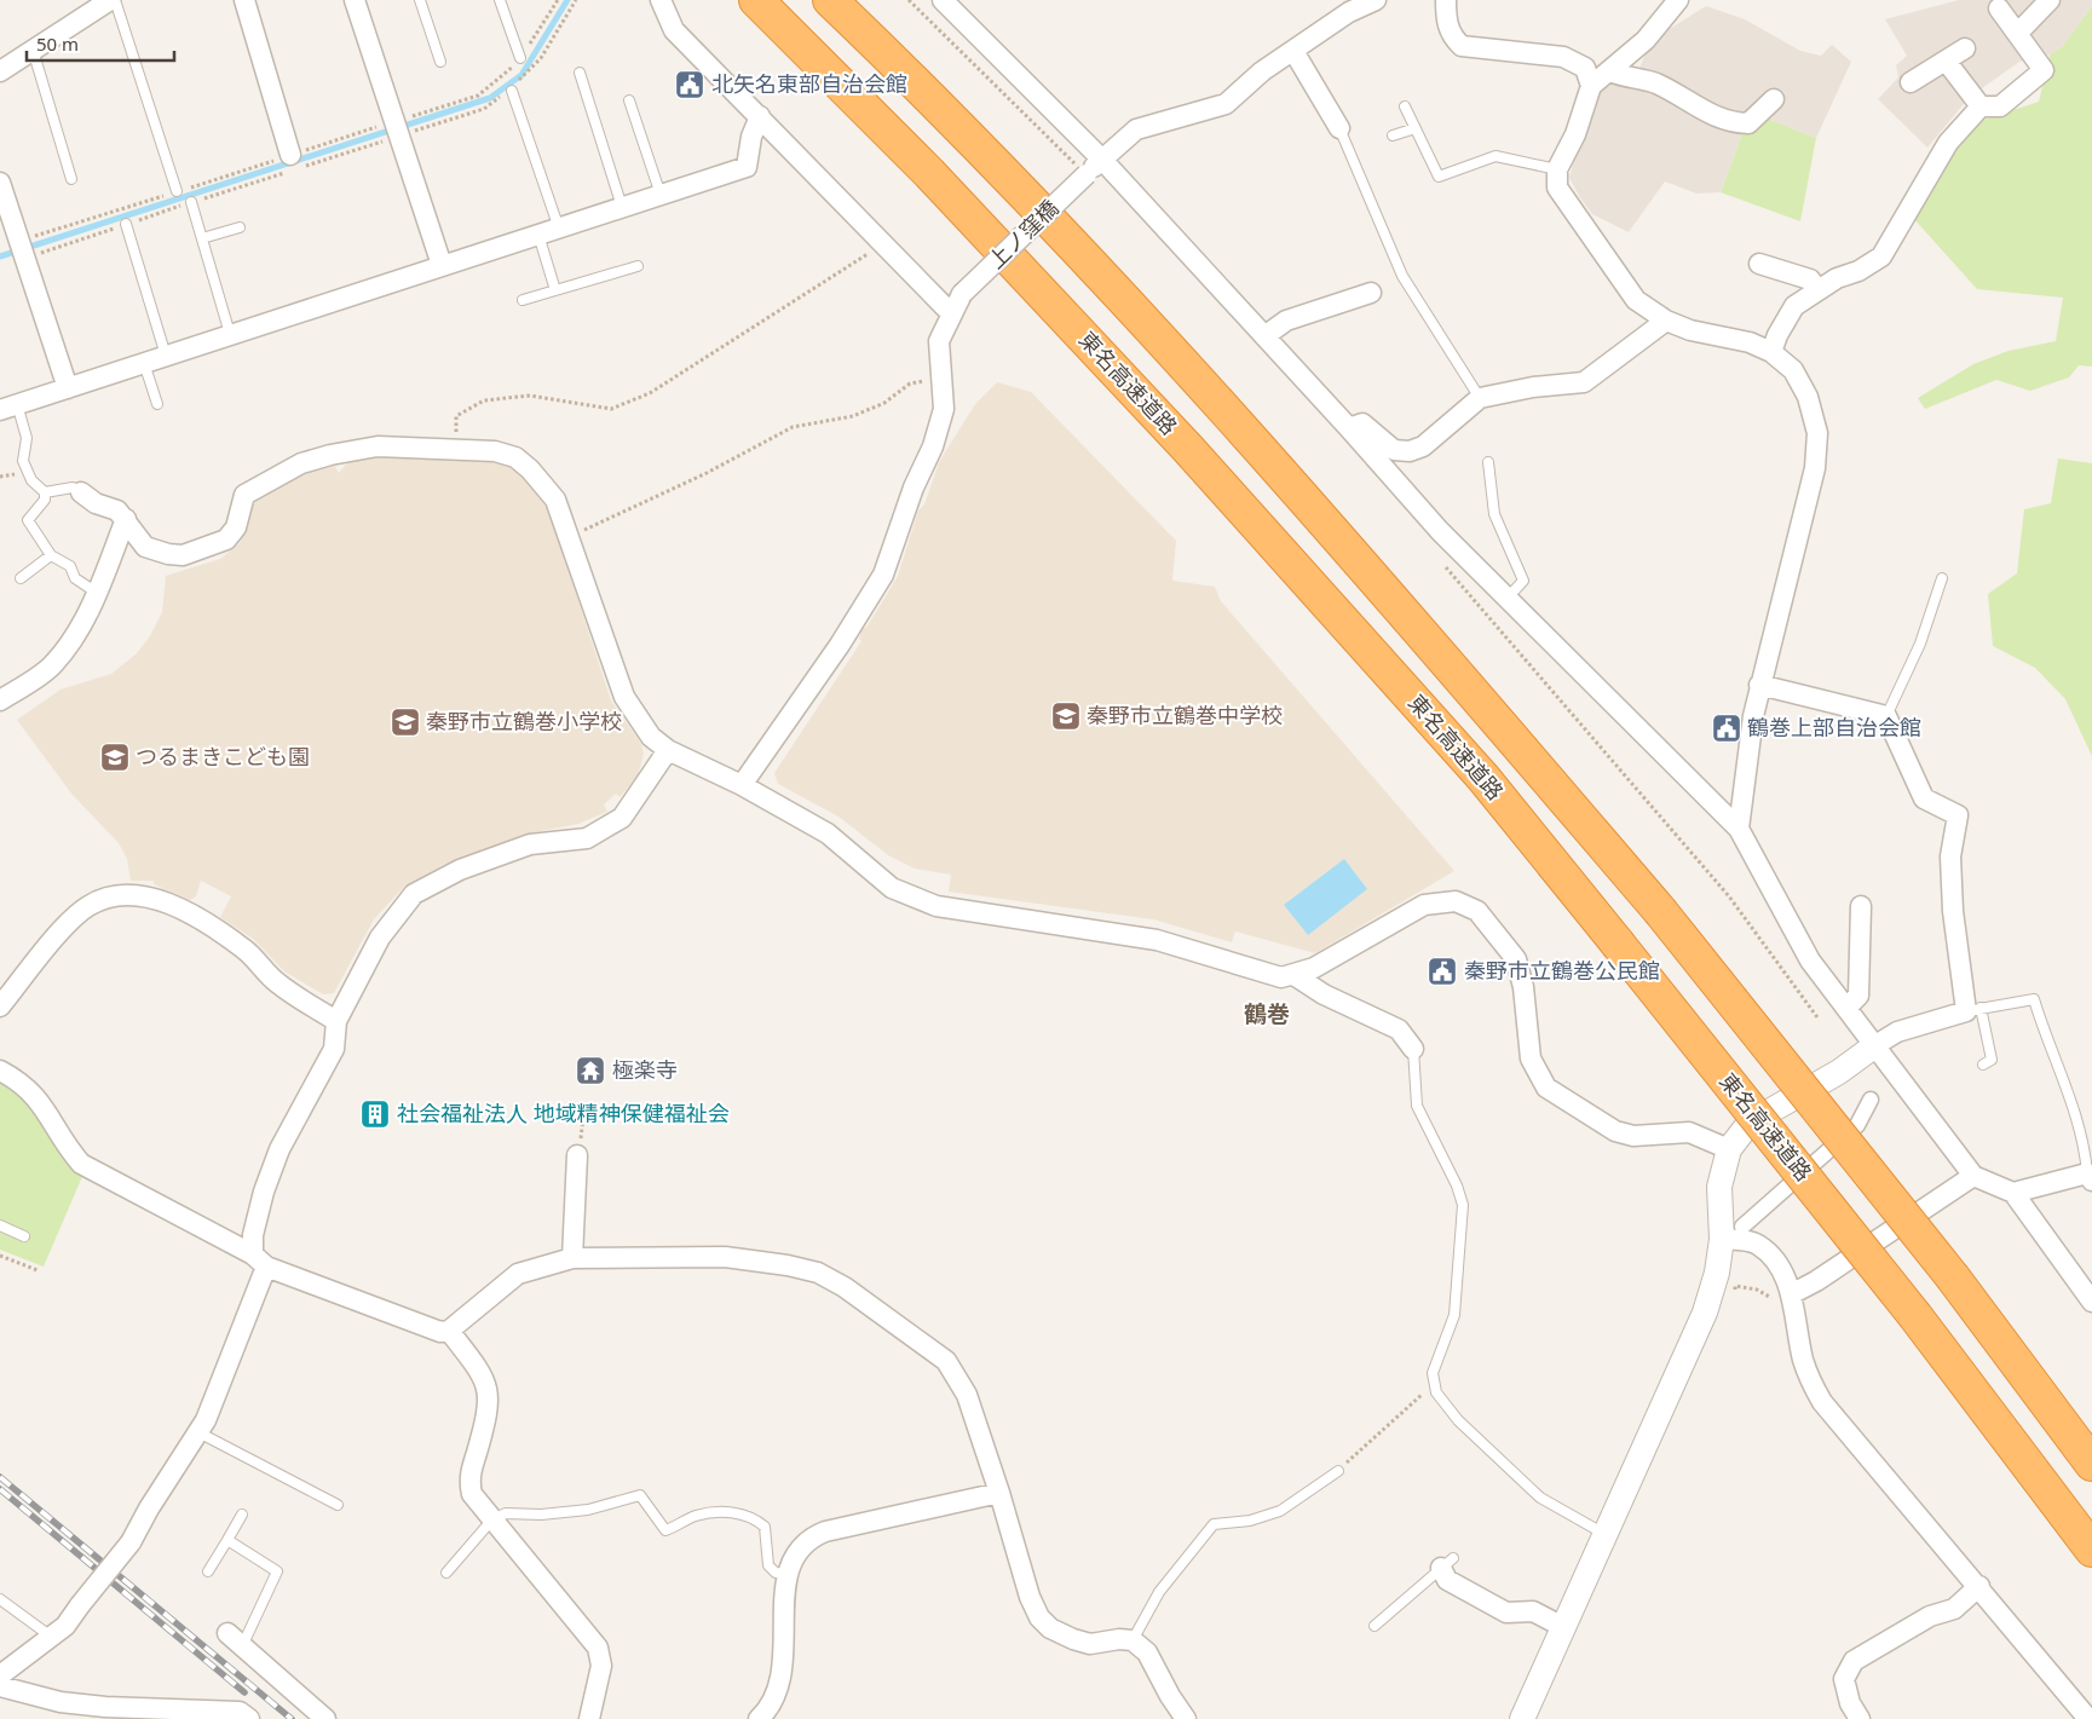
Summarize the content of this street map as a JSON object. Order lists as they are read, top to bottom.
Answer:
{
  "streets": {
    "highway": ["東名高速道路"],
    "street": ["上ノ窪橋"]
  },
  "districts": ["鶴巻"],
  "places": {
    "public building": ["北矢名東部自治会館", "鶴巻上部自治会館", "秦野市立鶴巻公民館"],
    "school or university": ["秦野市立鶴巻中学校", "秦野市立鶴巻小学校", "つるまきこども園"],
    "temple": ["極楽寺"],
    "building": ["社会福祉法人 地域精神保健福祉会"]
  },
  "scale_bar": "50 m"
}
